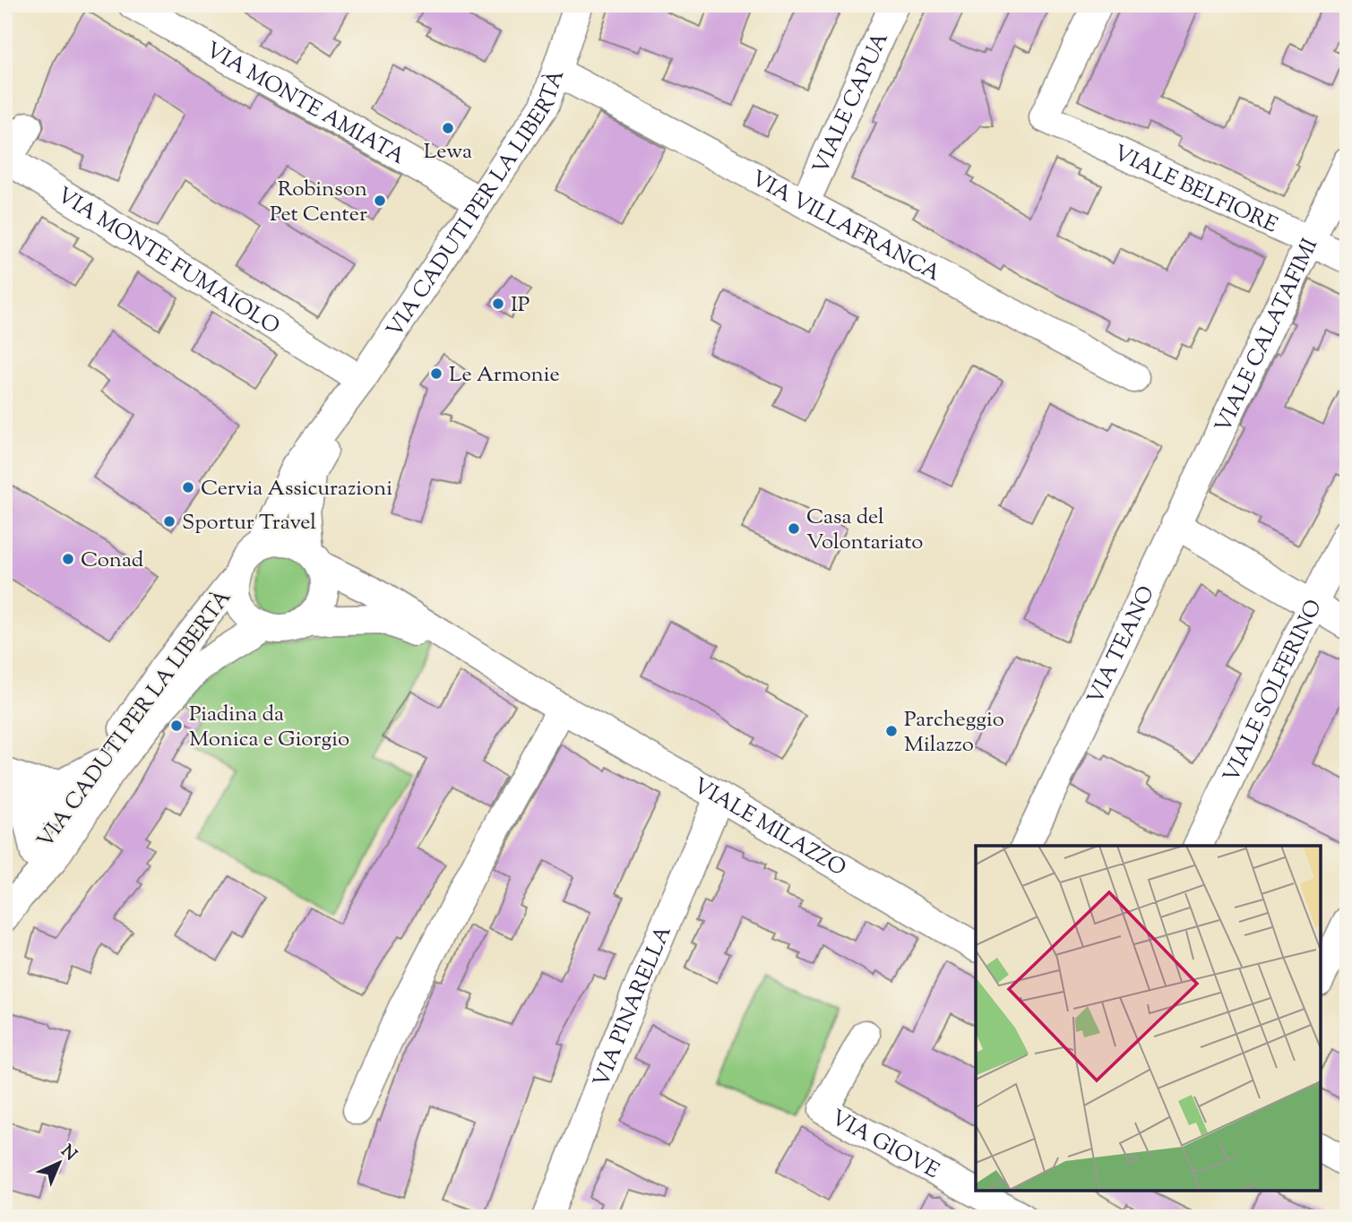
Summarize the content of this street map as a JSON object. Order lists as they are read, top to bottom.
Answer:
{
  "streets": {
    "street": [
      "VIA MONTE AMIATA",
      "VIALE CAPUA",
      "VIALE BELFIORE",
      "VIA CADUTI PER LA LIBERTÀ",
      "VIA VILLAFRANCA",
      "VIA MONTE FUMAIOLO",
      "VIALE CALATAFIMI",
      "VIA TEANO",
      "VIALE SOLFERINO",
      "VIALE MILAZZO",
      "VIA PINARELLA",
      "VIA GIOVE"
    ]
  },
  "crossings": [
    ["VIA MONTE AMIATA", "VIA CADUTI PER LA LIBERTÀ"],
    ["VIALE CAPUA", "VIA VILLAFRANCA"],
    ["VIALE BELFIORE", "VIALE CALATAFIMI"],
    ["VIA CADUTI PER LA LIBERTÀ", "VIA VILLAFRANCA"],
    ["VIA CADUTI PER LA LIBERTÀ", "VIA MONTE FUMAIOLO"],
    ["VIA CADUTI PER LA LIBERTÀ", "VIALE MILAZZO"],
    ["VIALE CALATAFIMI", "VIA TEANO"],
    ["VIALE MILAZZO", "VIA PINARELLA"]
  ],
  "places": [
    "Lewa",
    "Robinson Pet Center",
    "IP",
    "Le Armonie",
    "Cervia Assicurazioni",
    "Sportur Travel",
    "Casa del Volontariato",
    "Conad",
    "Piadina da Monica e Giorgio",
    "Parcheggio Milazzo"
  ],
  "north": "top right"
}
